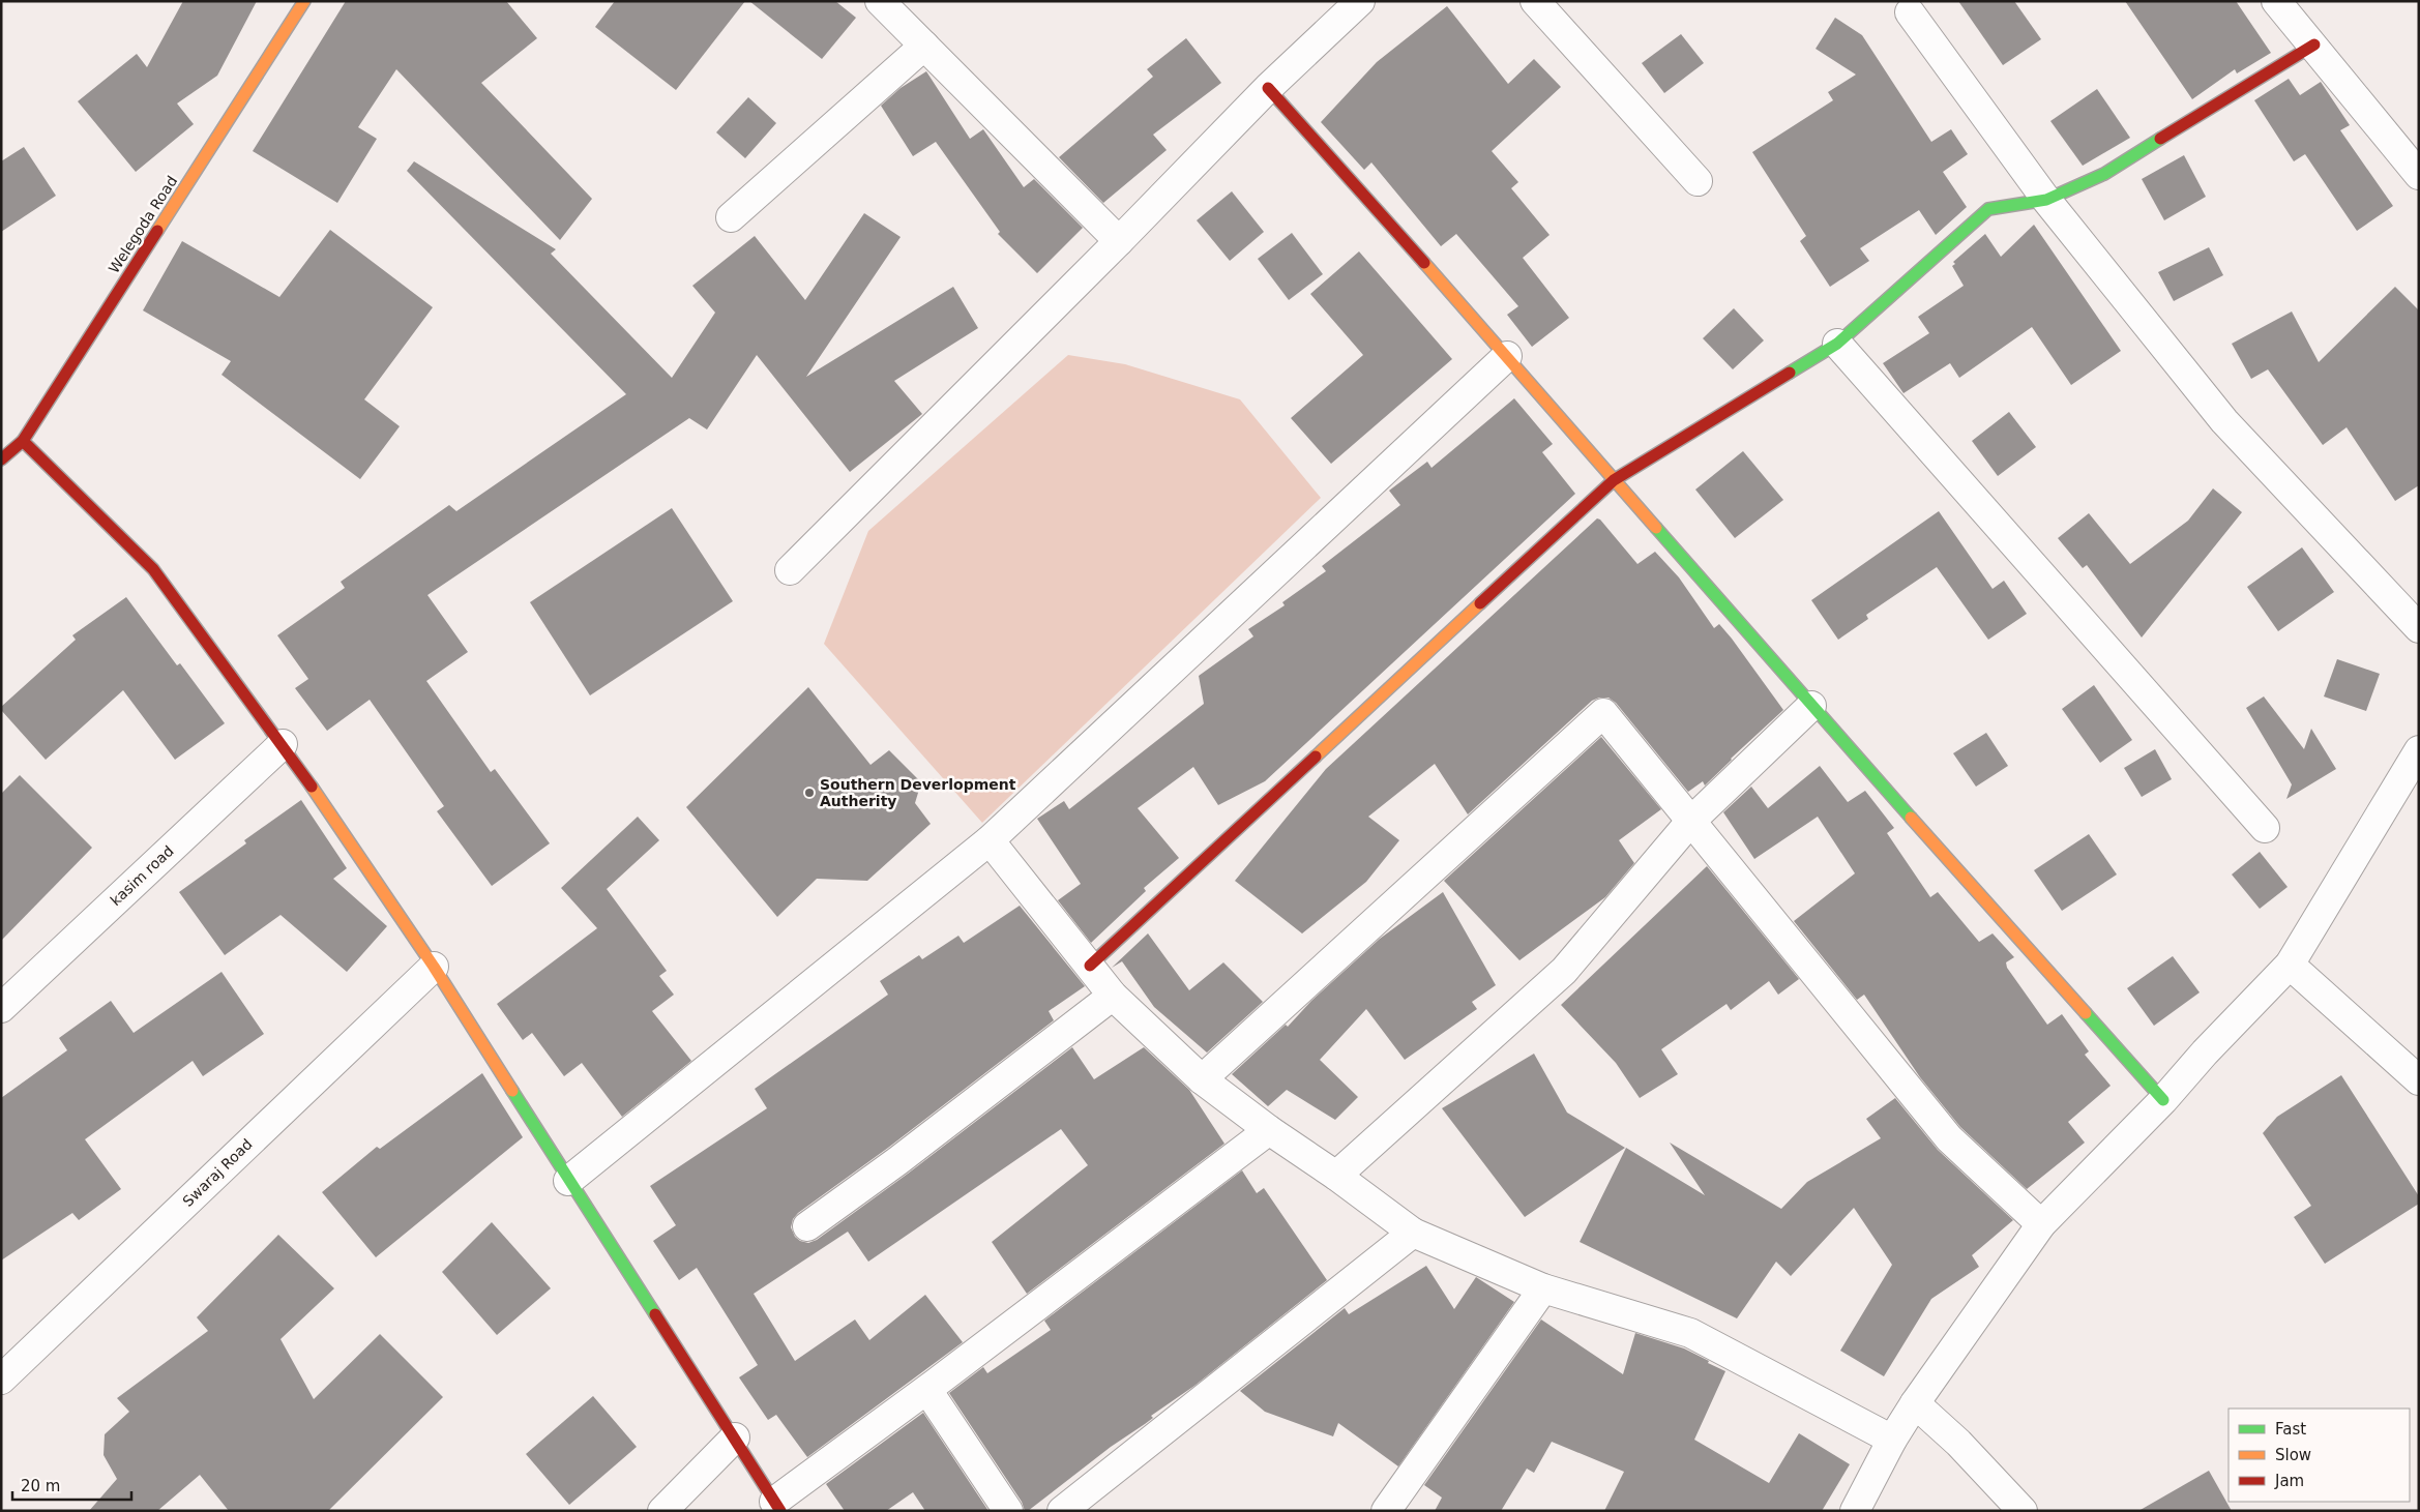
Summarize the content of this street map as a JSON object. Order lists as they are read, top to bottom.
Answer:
{
  "streets": {
    "street": ["Welegoda Road", "kasim road", "Swaraj Road"]
  },
  "places": ["Southern Deverlopment Autherity"],
  "legend": ["Fast", "Slow", "Jam"],
  "scale_bar": "20 m"
}
